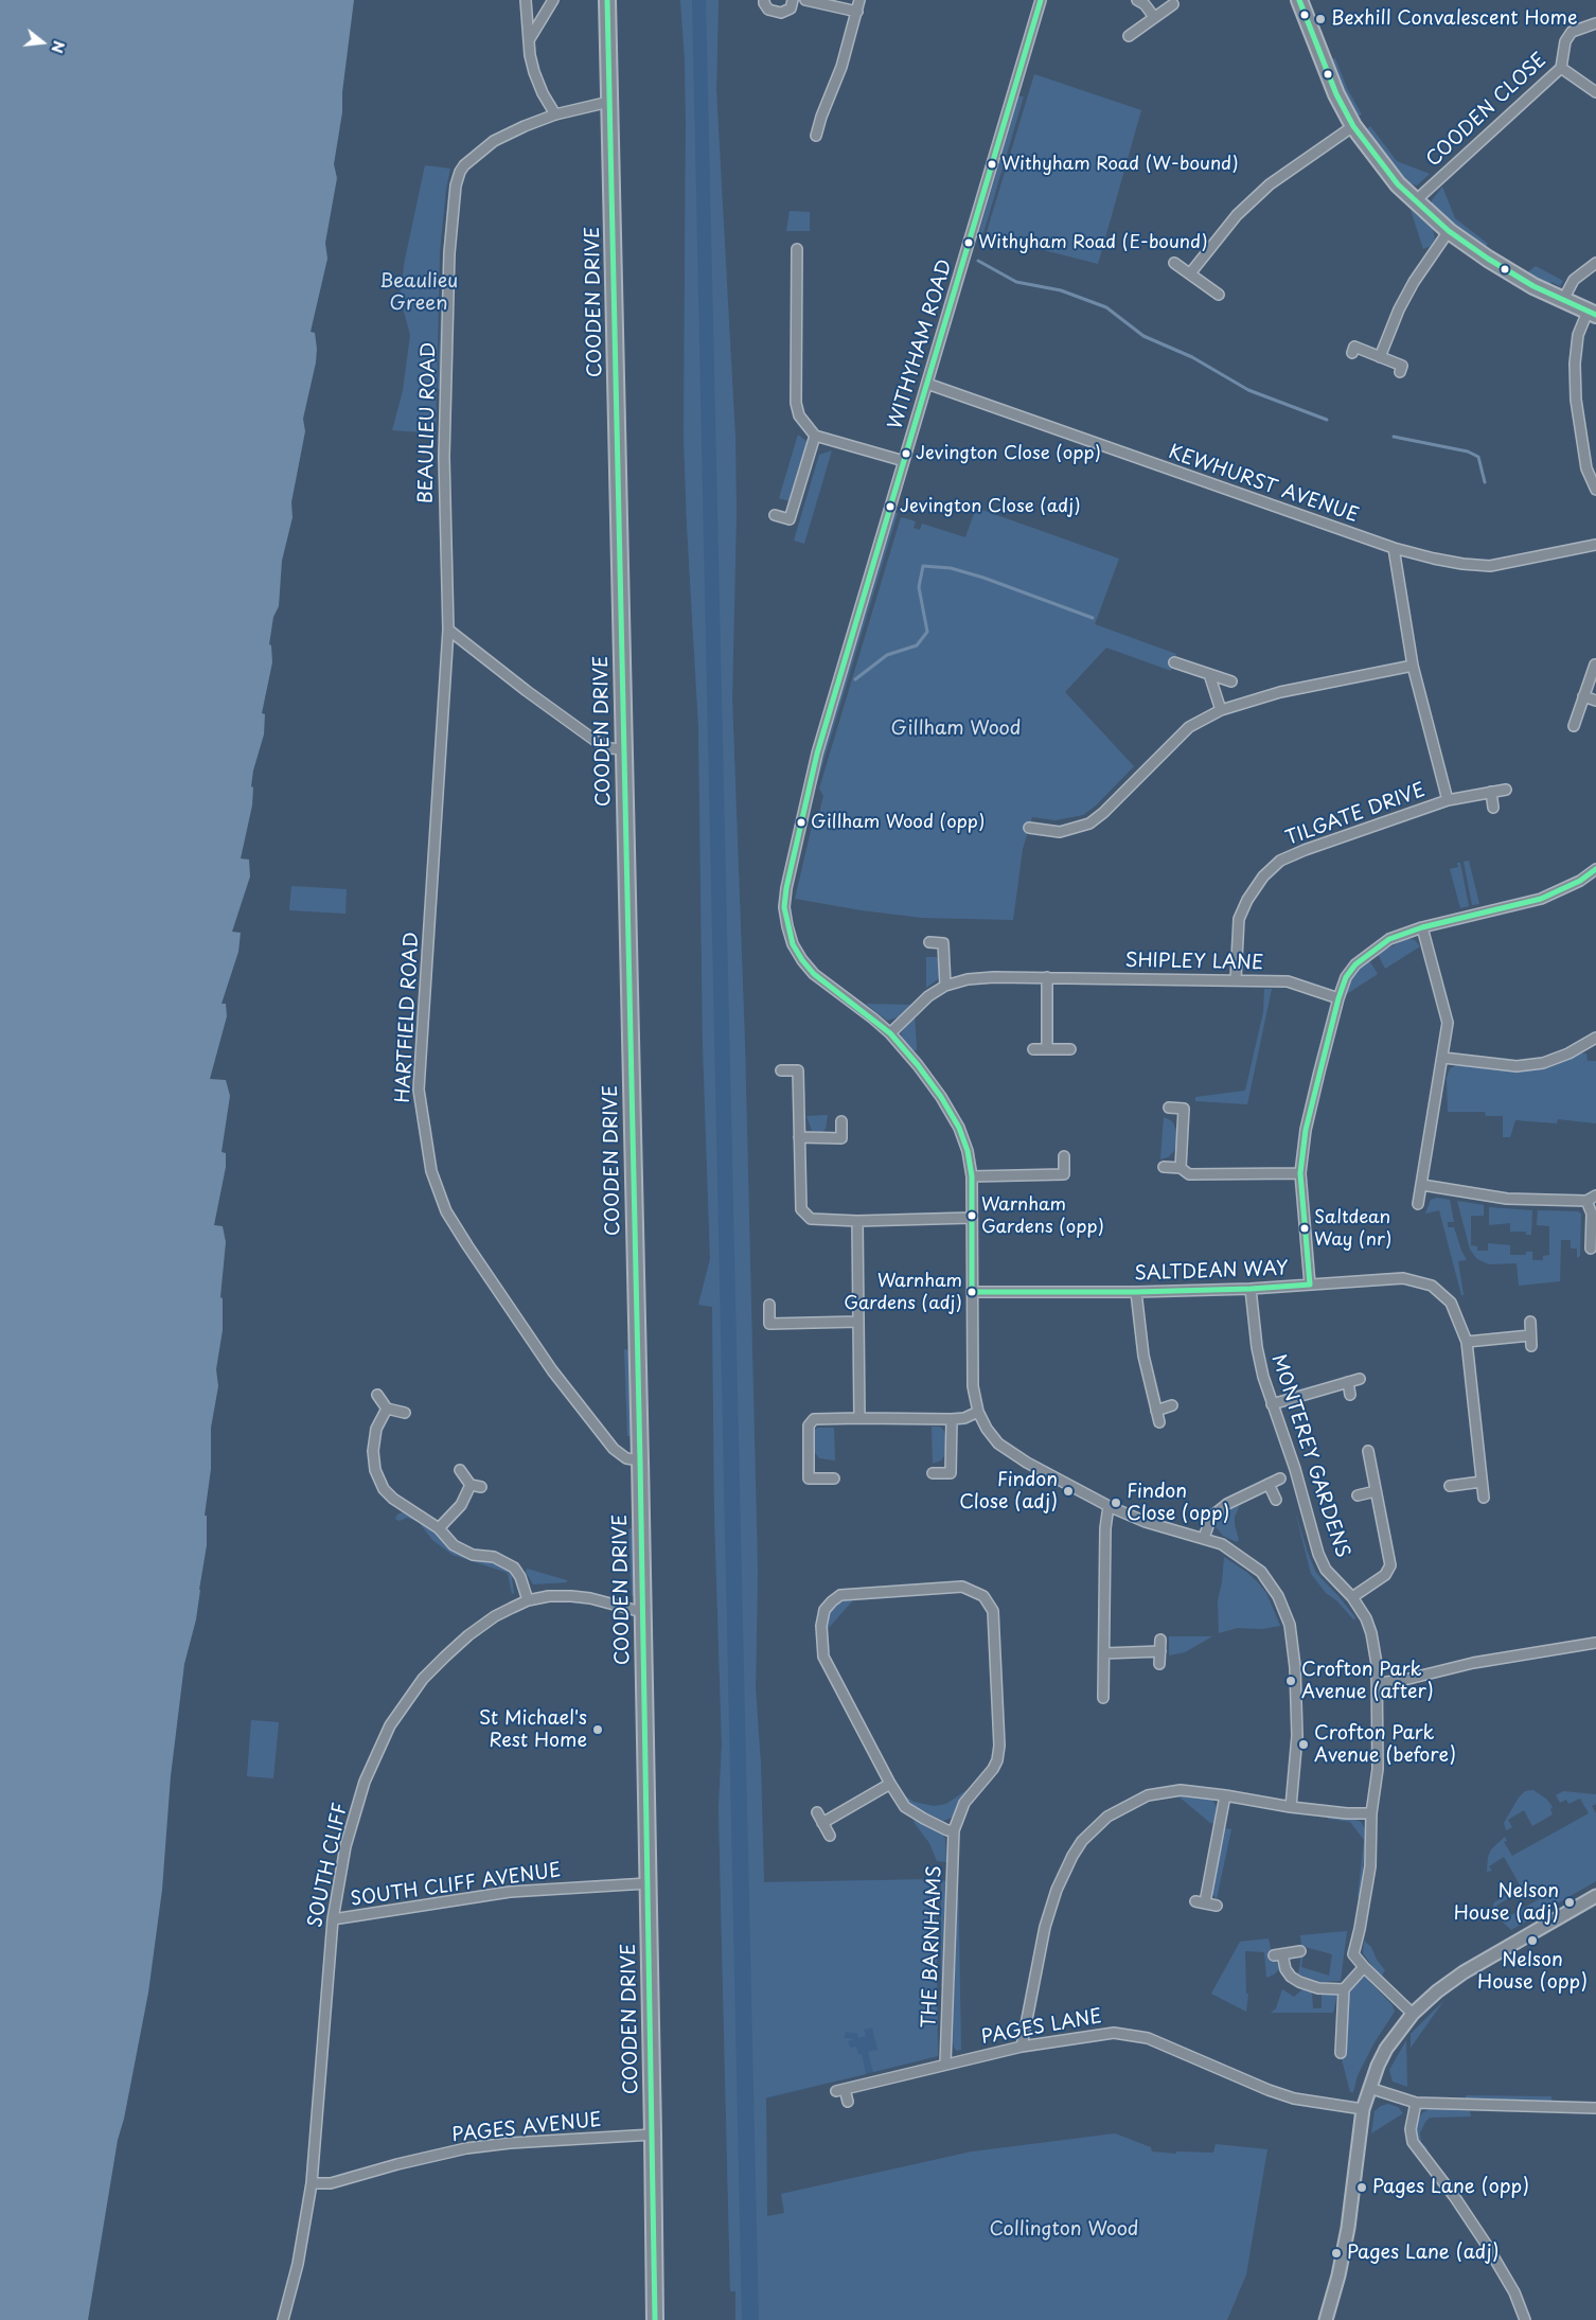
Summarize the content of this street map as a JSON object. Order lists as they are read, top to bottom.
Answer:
{
  "streets": {
    "main road": ["COODEN DRIVE"],
    "street": [
      "COODEN CLOSE",
      "WITHYHAM ROAD",
      "BEAULIEU ROAD",
      "KEWHURST AVENUE",
      "TILGATE DRIVE",
      "SHIPLEY LANE",
      "HARTFIELD ROAD",
      "SALTDEAN WAY",
      "MONTEREY GARDENS",
      "SOUTH CLIFF",
      "SOUTH CLIFF AVENUE",
      "THE BARNHAMS",
      "PAGES LANE",
      "PAGES AVENUE"
    ]
  },
  "crossings": [
    ["COODEN DRIVE", "BEAULIEU ROAD"],
    ["COODEN DRIVE", "HARTFIELD ROAD"],
    ["COODEN DRIVE", "SOUTH CLIFF"],
    ["COODEN DRIVE", "SOUTH CLIFF AVENUE"],
    ["COODEN DRIVE", "PAGES AVENUE"],
    ["WITHYHAM ROAD", "KEWHURST AVENUE"],
    ["WITHYHAM ROAD", "SHIPLEY LANE"],
    ["WITHYHAM ROAD", "SALTDEAN WAY"],
    ["BEAULIEU ROAD", "HARTFIELD ROAD"],
    ["KEWHURST AVENUE", "TILGATE DRIVE"],
    ["TILGATE DRIVE", "SHIPLEY LANE"],
    ["SALTDEAN WAY", "MONTEREY GARDENS"],
    ["SOUTH CLIFF", "SOUTH CLIFF AVENUE"],
    ["SOUTH CLIFF", "PAGES AVENUE"],
    ["THE BARNHAMS", "PAGES LANE"]
  ],
  "parks": ["Beaulieu Green", "Gillham Wood", "Collington Wood"],
  "places": [
    "Bexhill Convalescent Home",
    "Withyham Road (W-bound)",
    "Withyham Road (E-bound)",
    "Jevington Close (opp)",
    "Jevington Close (adj)",
    "Gillham Wood (opp)",
    "Warnham Gardens (opp)",
    "Saltdean Way (nr)",
    "Warnham Gardens (adj)",
    "Findon Close (adj)",
    "Findon Close (opp)",
    "Crofton Park Avenue (after)",
    "St Michael's Rest Home",
    "Crofton Park Avenue (before)",
    "Nelson House (adj)",
    "Nelson House (opp)",
    "Pages Lane (opp)",
    "Pages Lane (adj)"
  ],
  "north": "right"
}
